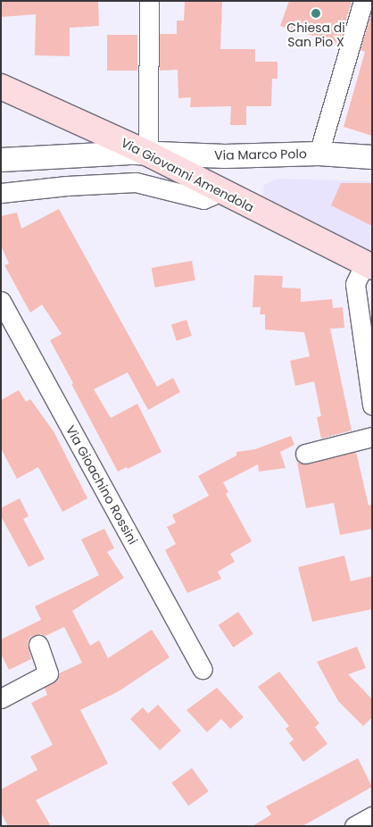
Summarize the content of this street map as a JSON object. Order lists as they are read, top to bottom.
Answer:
{
  "streets": {
    "main road": ["Via Giovanni Amendola"],
    "street": ["Via Marco Polo", "Via Gioachino Rossini"]
  },
  "crossings": [
    ["Via Marco Polo", "Via Giovanni Amendola"]
  ],
  "places": ["Chiesa di San Pio X"]
}
